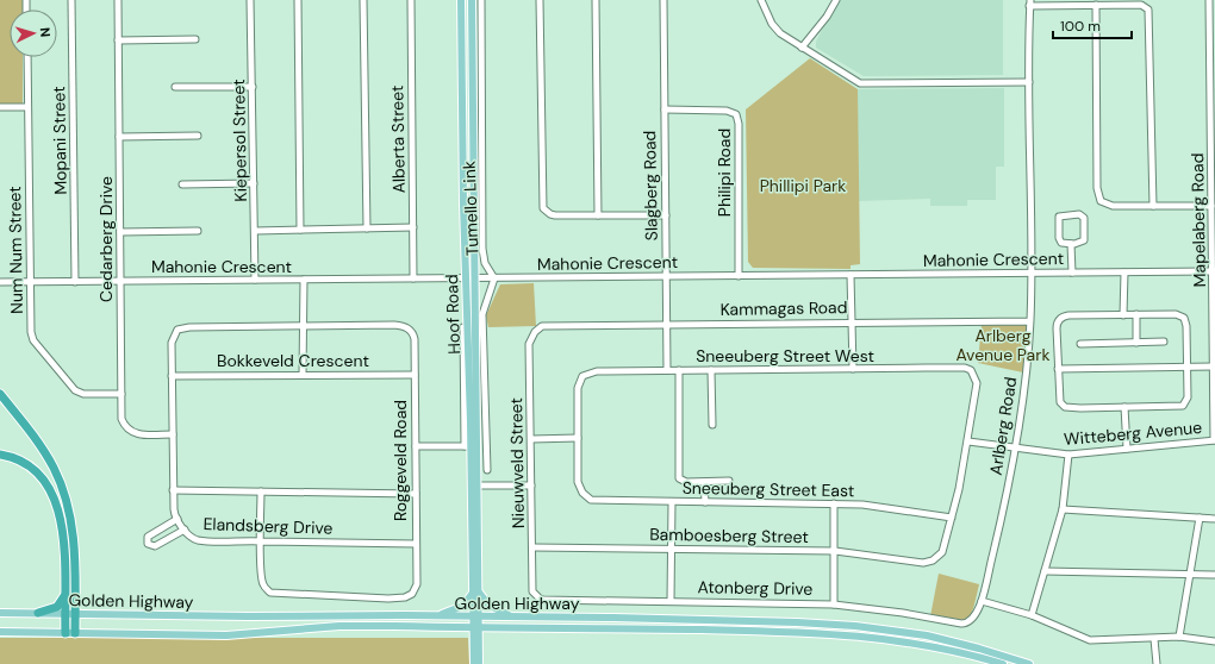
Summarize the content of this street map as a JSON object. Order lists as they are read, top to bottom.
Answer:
{
  "streets": {
    "main road": ["Hoof Road", "Golden Highway"],
    "street": [
      "Alberta Street",
      "Mopani Street",
      "Kiepersol Street",
      "Philipi Road",
      "Slagberg Road",
      "Tumello Link",
      "Mapelaberg Road",
      "Cedarberg Drive",
      "Num Num Street",
      "Mahonie Crescent",
      "Kammagas Road",
      "Sneeuberg Street West",
      "Bokkeveld Crescent",
      "Arlberg Road",
      "Witteberg Avenue",
      "Roggeveld Road",
      "Nieuwveld Street",
      "Sneeuberg Street East",
      "Elandsberg Drive",
      "Bamboesberg Street",
      "Atonberg Drive"
    ]
  },
  "crossings": [
    ["Alberta Street", "Mahonie Crescent"],
    ["Mopani Street", "Mahonie Crescent"],
    ["Kiepersol Street", "Mahonie Crescent"],
    ["Philipi Road", "Slagberg Road"],
    ["Philipi Road", "Mahonie Crescent"],
    ["Slagberg Road", "Mahonie Crescent"],
    ["Slagberg Road", "Kammagas Road"],
    ["Slagberg Road", "Sneeuberg Street West"],
    ["Tumello Link", "Mahonie Crescent"],
    ["Mapelaberg Road", "Mahonie Crescent"],
    ["Mapelaberg Road", "Witteberg Avenue"],
    ["Cedarberg Drive", "Num Num Street"],
    ["Cedarberg Drive", "Mahonie Crescent"],
    ["Cedarberg Drive", "Elandsberg Drive"],
    ["Num Num Street", "Mahonie Crescent"],
    ["Mahonie Crescent", "Hoof Road"],
    ["Mahonie Crescent", "Arlberg Road"],
    ["Kammagas Road", "Arlberg Road"],
    ["Kammagas Road", "Nieuwveld Street"],
    ["Hoof Road", "Golden Highway"],
    ["Sneeuberg Street West", "Witteberg Avenue"],
    ["Sneeuberg Street West", "Sneeuberg Street East"],
    ["Bokkeveld Crescent", "Roggeveld Road"],
    ["Bokkeveld Crescent", "Elandsberg Drive"],
    ["Arlberg Road", "Witteberg Avenue"],
    ["Arlberg Road", "Atonberg Drive"],
    ["Roggeveld Road", "Elandsberg Drive"],
    ["Nieuwveld Street", "Bamboesberg Street"],
    ["Nieuwveld Street", "Atonberg Drive"],
    ["Sneeuberg Street East", "Bamboesberg Street"]
  ],
  "parks": ["Phillipi Park", "Arlberg Avenue Park"],
  "scale_bar": "100 m",
  "north": "right"
}
